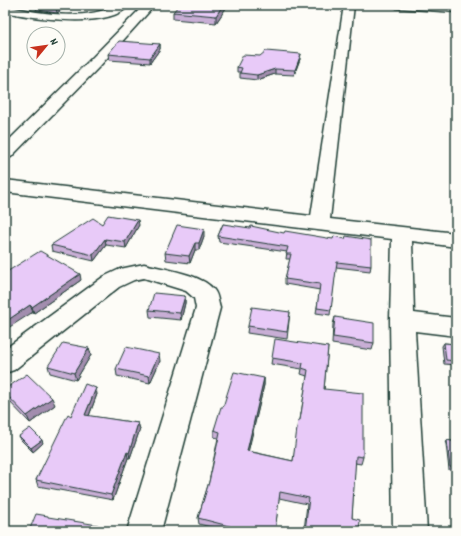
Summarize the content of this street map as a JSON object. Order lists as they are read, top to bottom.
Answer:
{
  "north": "top right"
}
